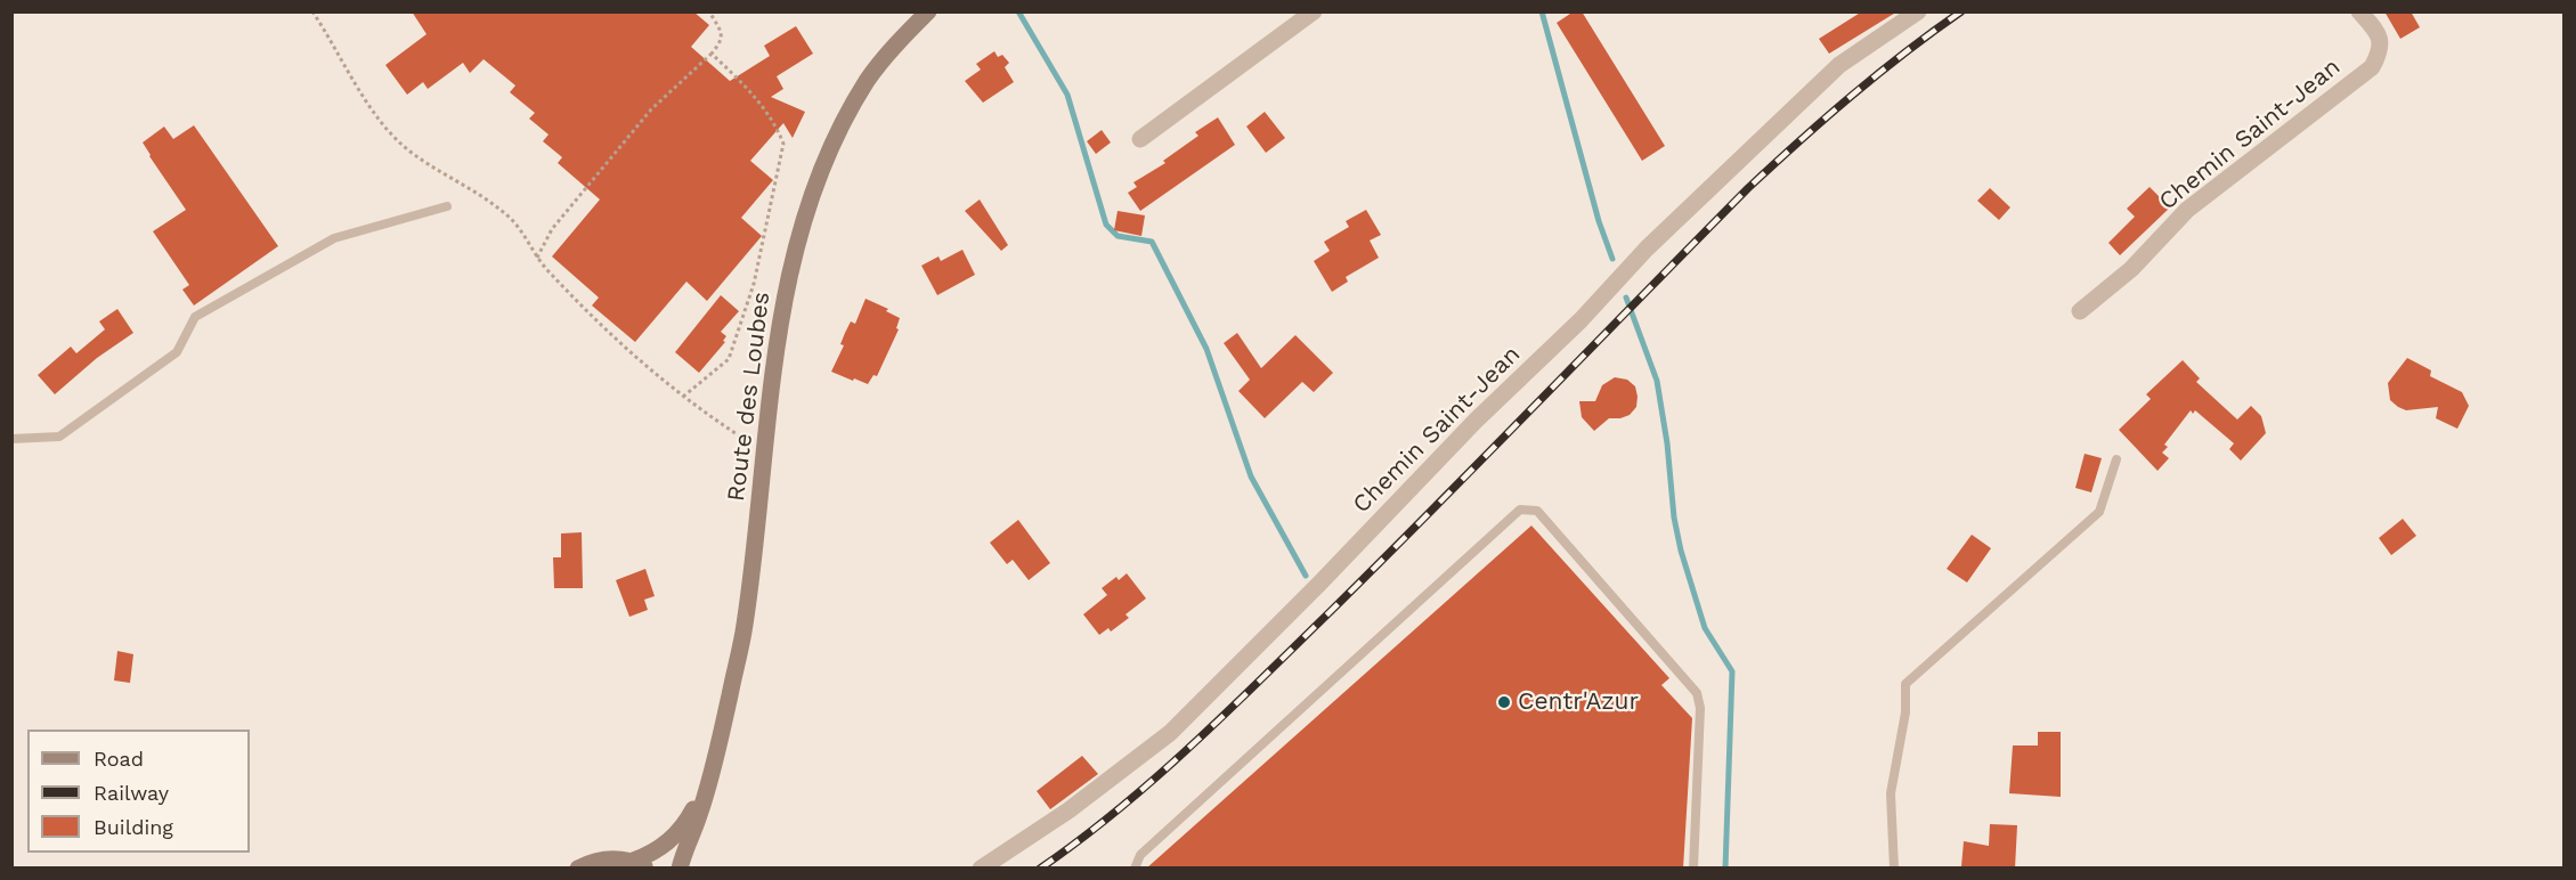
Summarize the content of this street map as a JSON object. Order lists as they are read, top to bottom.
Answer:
{
  "streets": {
    "main road": ["Route des Loubes"],
    "street": ["Chemin Saint-Jean"]
  },
  "places": ["Centr'Azur"],
  "legend": ["Road", "Railway", "Building"]
}
